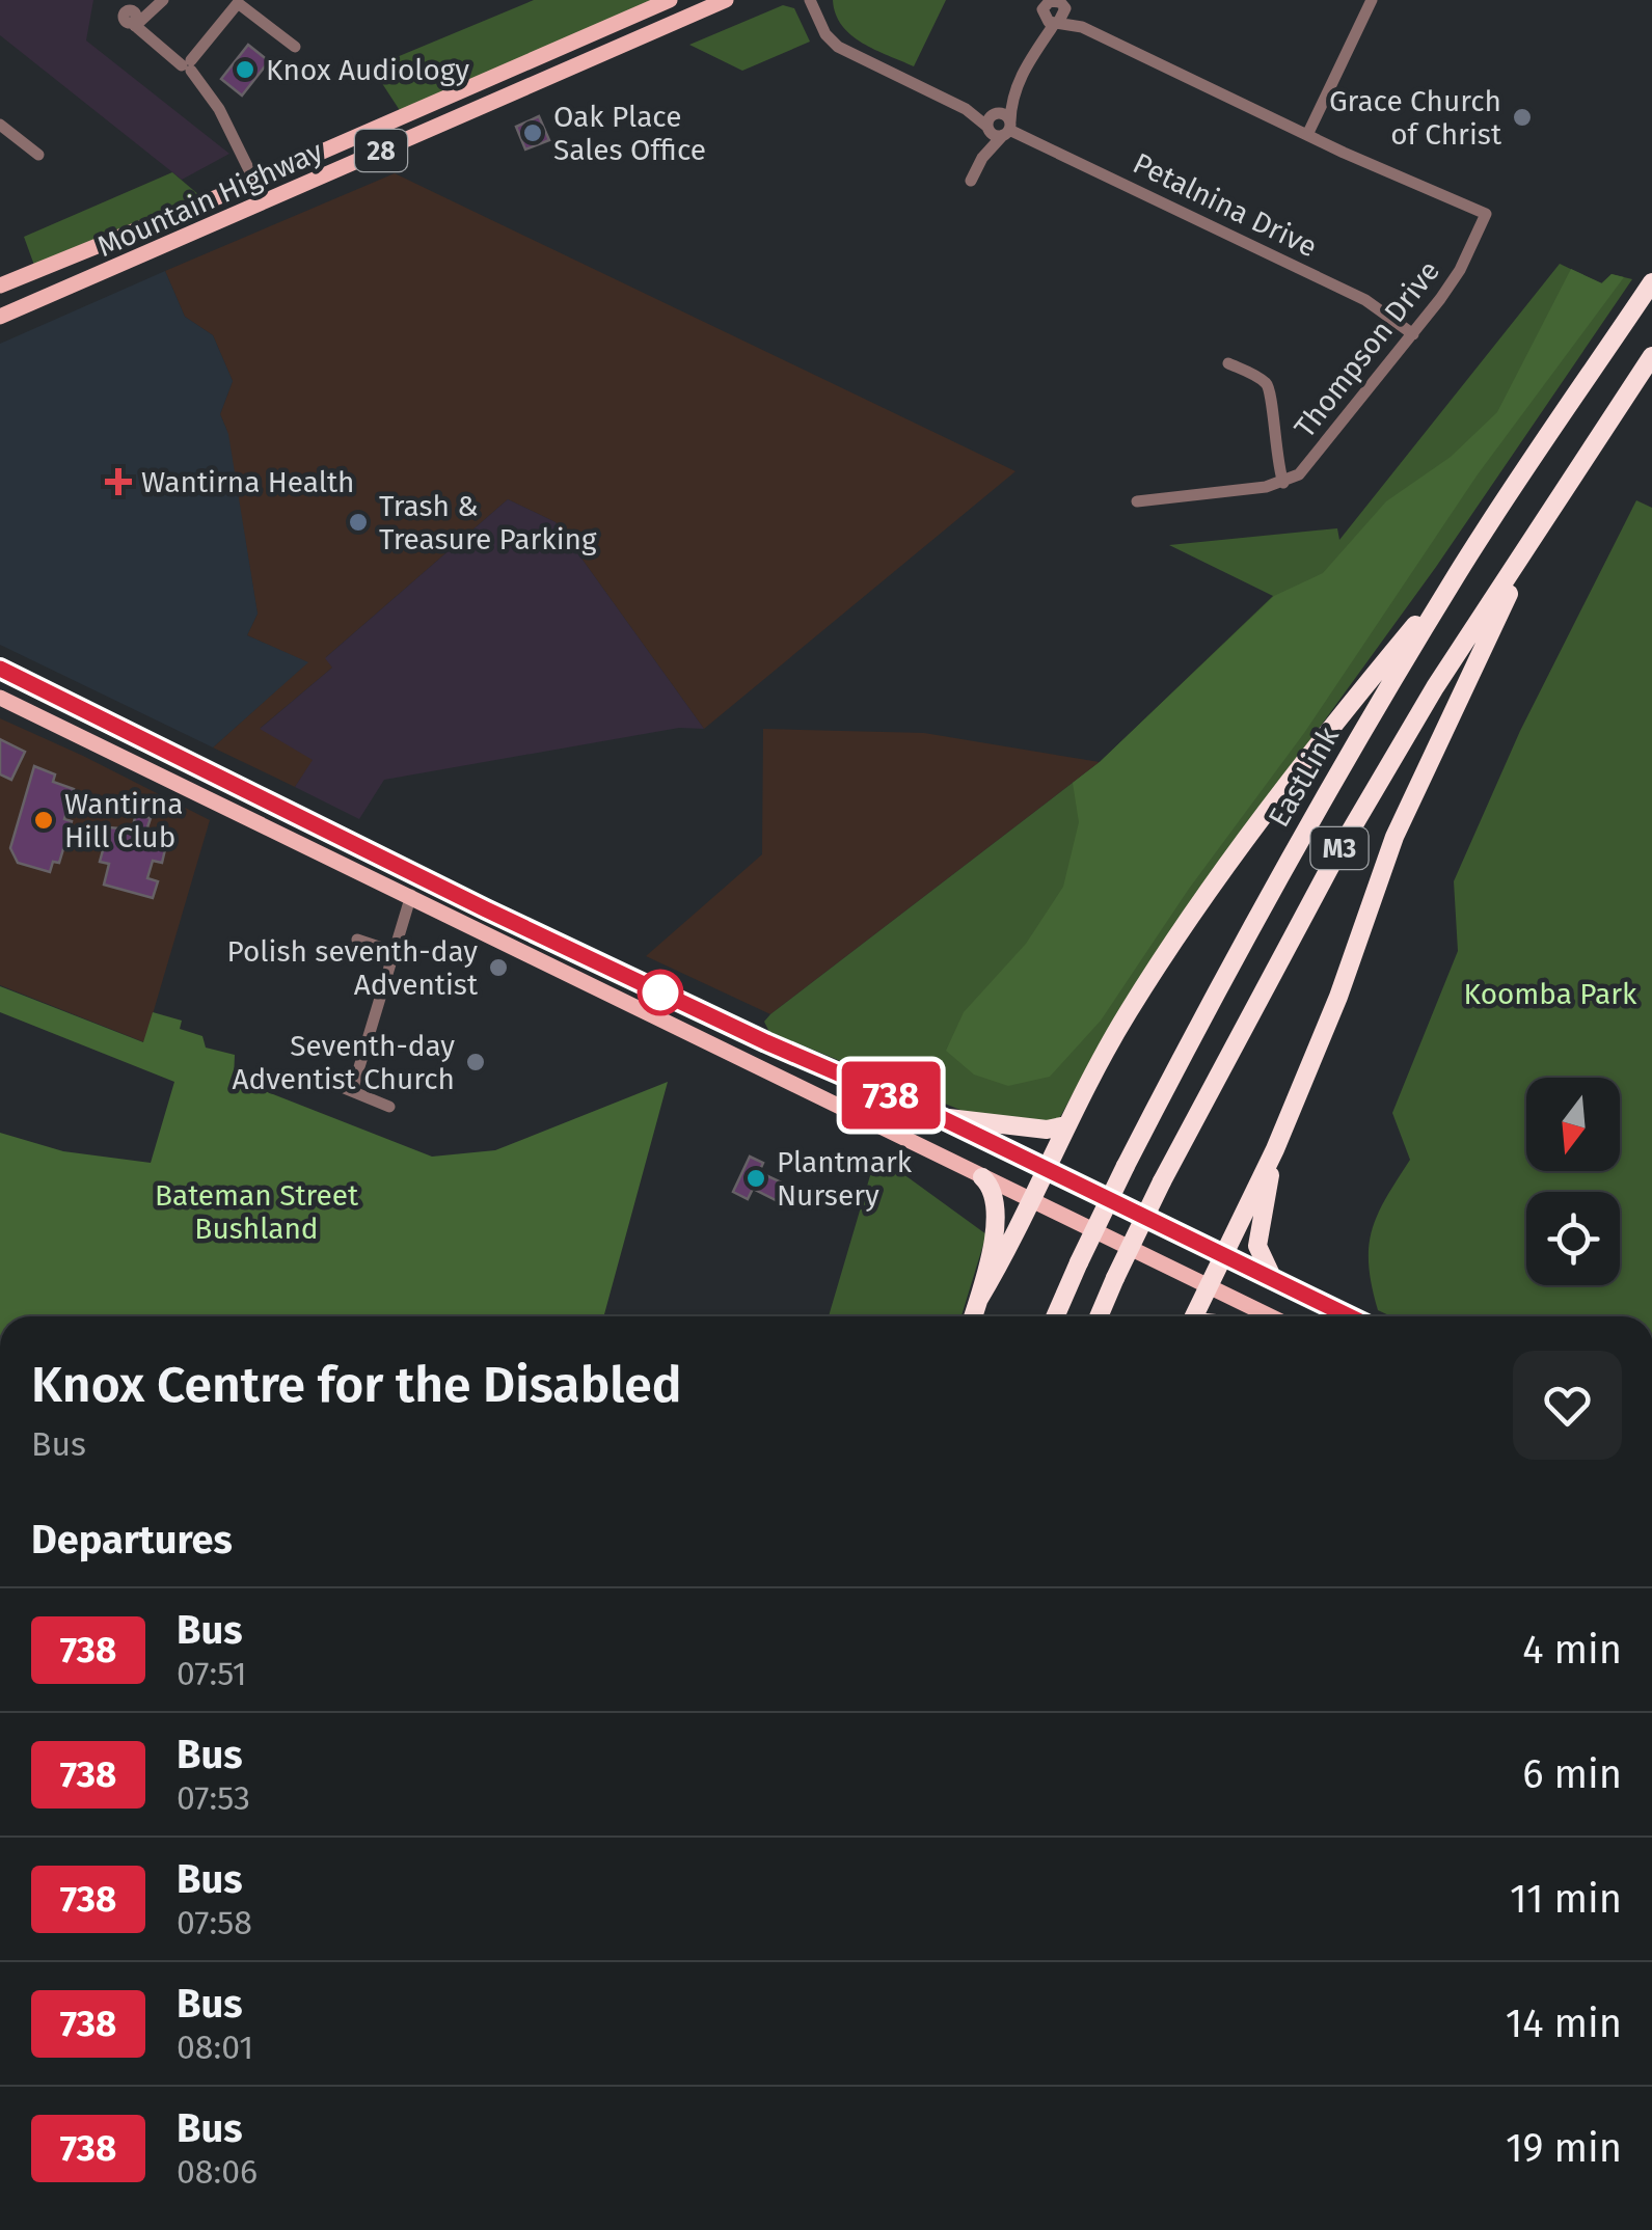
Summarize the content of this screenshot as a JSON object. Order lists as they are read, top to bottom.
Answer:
{
  "streets": {
    "highway": ["EastLink", "M3"],
    "main road": ["28", "Mountain Highway"],
    "street": ["Petalnina Drive", "Thompson Drive"]
  },
  "crossings": [
    ["Petalnina Drive", "Thompson Drive"]
  ],
  "parks": ["Koomba Park", "Bateman Street Bushland"],
  "places": {
    "other": [
      "Knox Audiology",
      "Grace Church of Christ",
      "Oak Place Sales Office",
      "Trash & Treasure Parking",
      "Wantirna Hill Club",
      "Polish seventh-day Adventist",
      "Seventh-day Adventist Church",
      "Plantmark Nursery"
    ],
    "health": ["Wantirna Health"]
  },
  "lines": ["bus line 738"],
  "north": "bottom",
  "page": {
    "on_map": "738",
    "heading": [
      ["Knox Centre for the Disabled", "Bus"],
      "Departures"
    ],
    "list": [
      {
        "mark": "738",
        "name": "Bus",
        "note": "07:51",
        "value": "4 min"
      },
      {
        "mark": "738",
        "name": "Bus",
        "note": "07:53",
        "value": "6 min"
      },
      {
        "mark": "738",
        "name": "Bus",
        "note": "07:58",
        "value": "11 min"
      },
      {
        "mark": "738",
        "name": "Bus",
        "note": "08:01",
        "value": "14 min"
      },
      {
        "mark": "738",
        "name": "Bus",
        "note": "08:06",
        "value": "19 min"
      }
    ]
  }
}
